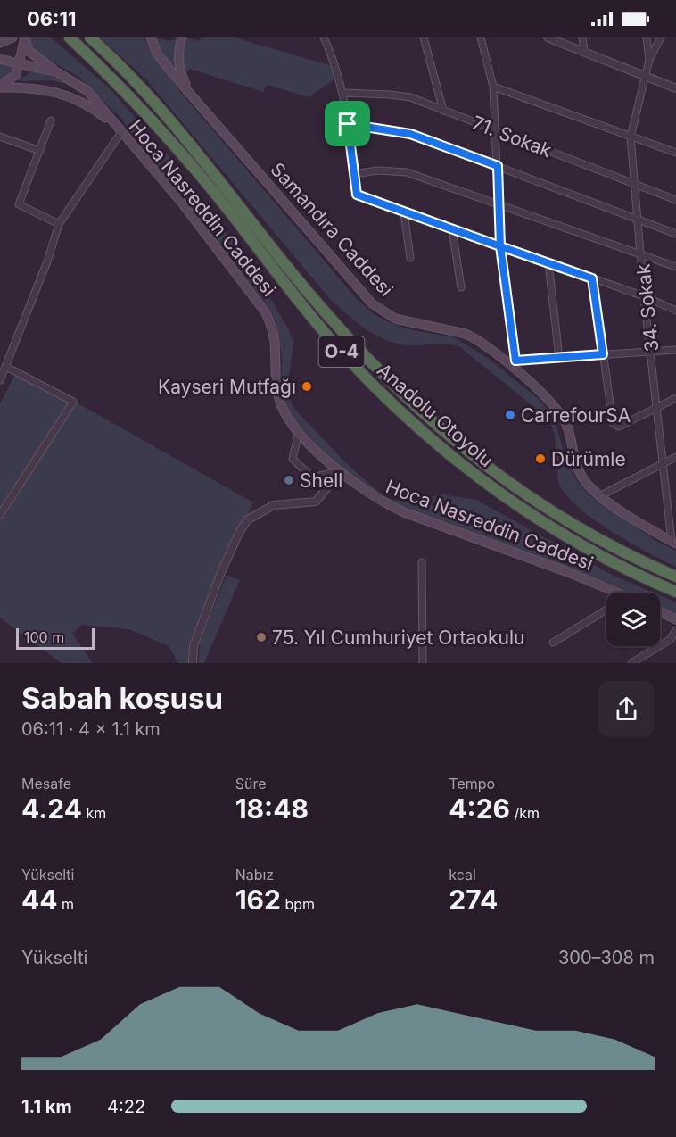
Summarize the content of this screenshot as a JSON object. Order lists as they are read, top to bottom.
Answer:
{
  "streets": {
    "highway": ["O-4", "Anadolu Otoyolu"],
    "main road": ["Hoca Nasreddin Caddesi", "Samandıra Caddesi"],
    "street": ["71. Sokak", "34. Sokak"]
  },
  "crossings": [
    ["71. Sokak", "34. Sokak"],
    ["Samandıra Caddesi", "34. Sokak"]
  ],
  "places": [
    "Kayseri Mutfağı",
    "CarrefourSA",
    "Dürümle",
    "Shell",
    "75. Yıl Cumhuriyet Ortaokulu"
  ],
  "scale_bar": "100 m",
  "page": {
    "status": "06:11",
    "scale": "100 m",
    "heading": ["Sabah koşusu", "06:11 · 4 × 1.1 km"],
    "stats": [
      ["Mesafe", "4.24 km"],
      ["Süre", "18:48"],
      ["Tempo", "4:26 /km"],
      ["Yükselti", "44 m"],
      ["Nabız", "162 bpm"],
      ["kcal", "274"]
    ],
    "chart": ["Yükselti", "300–308 m"],
    "list": [
      {
        "name": "1.1 km",
        "note": "4:22"
      }
    ]
  }
}
